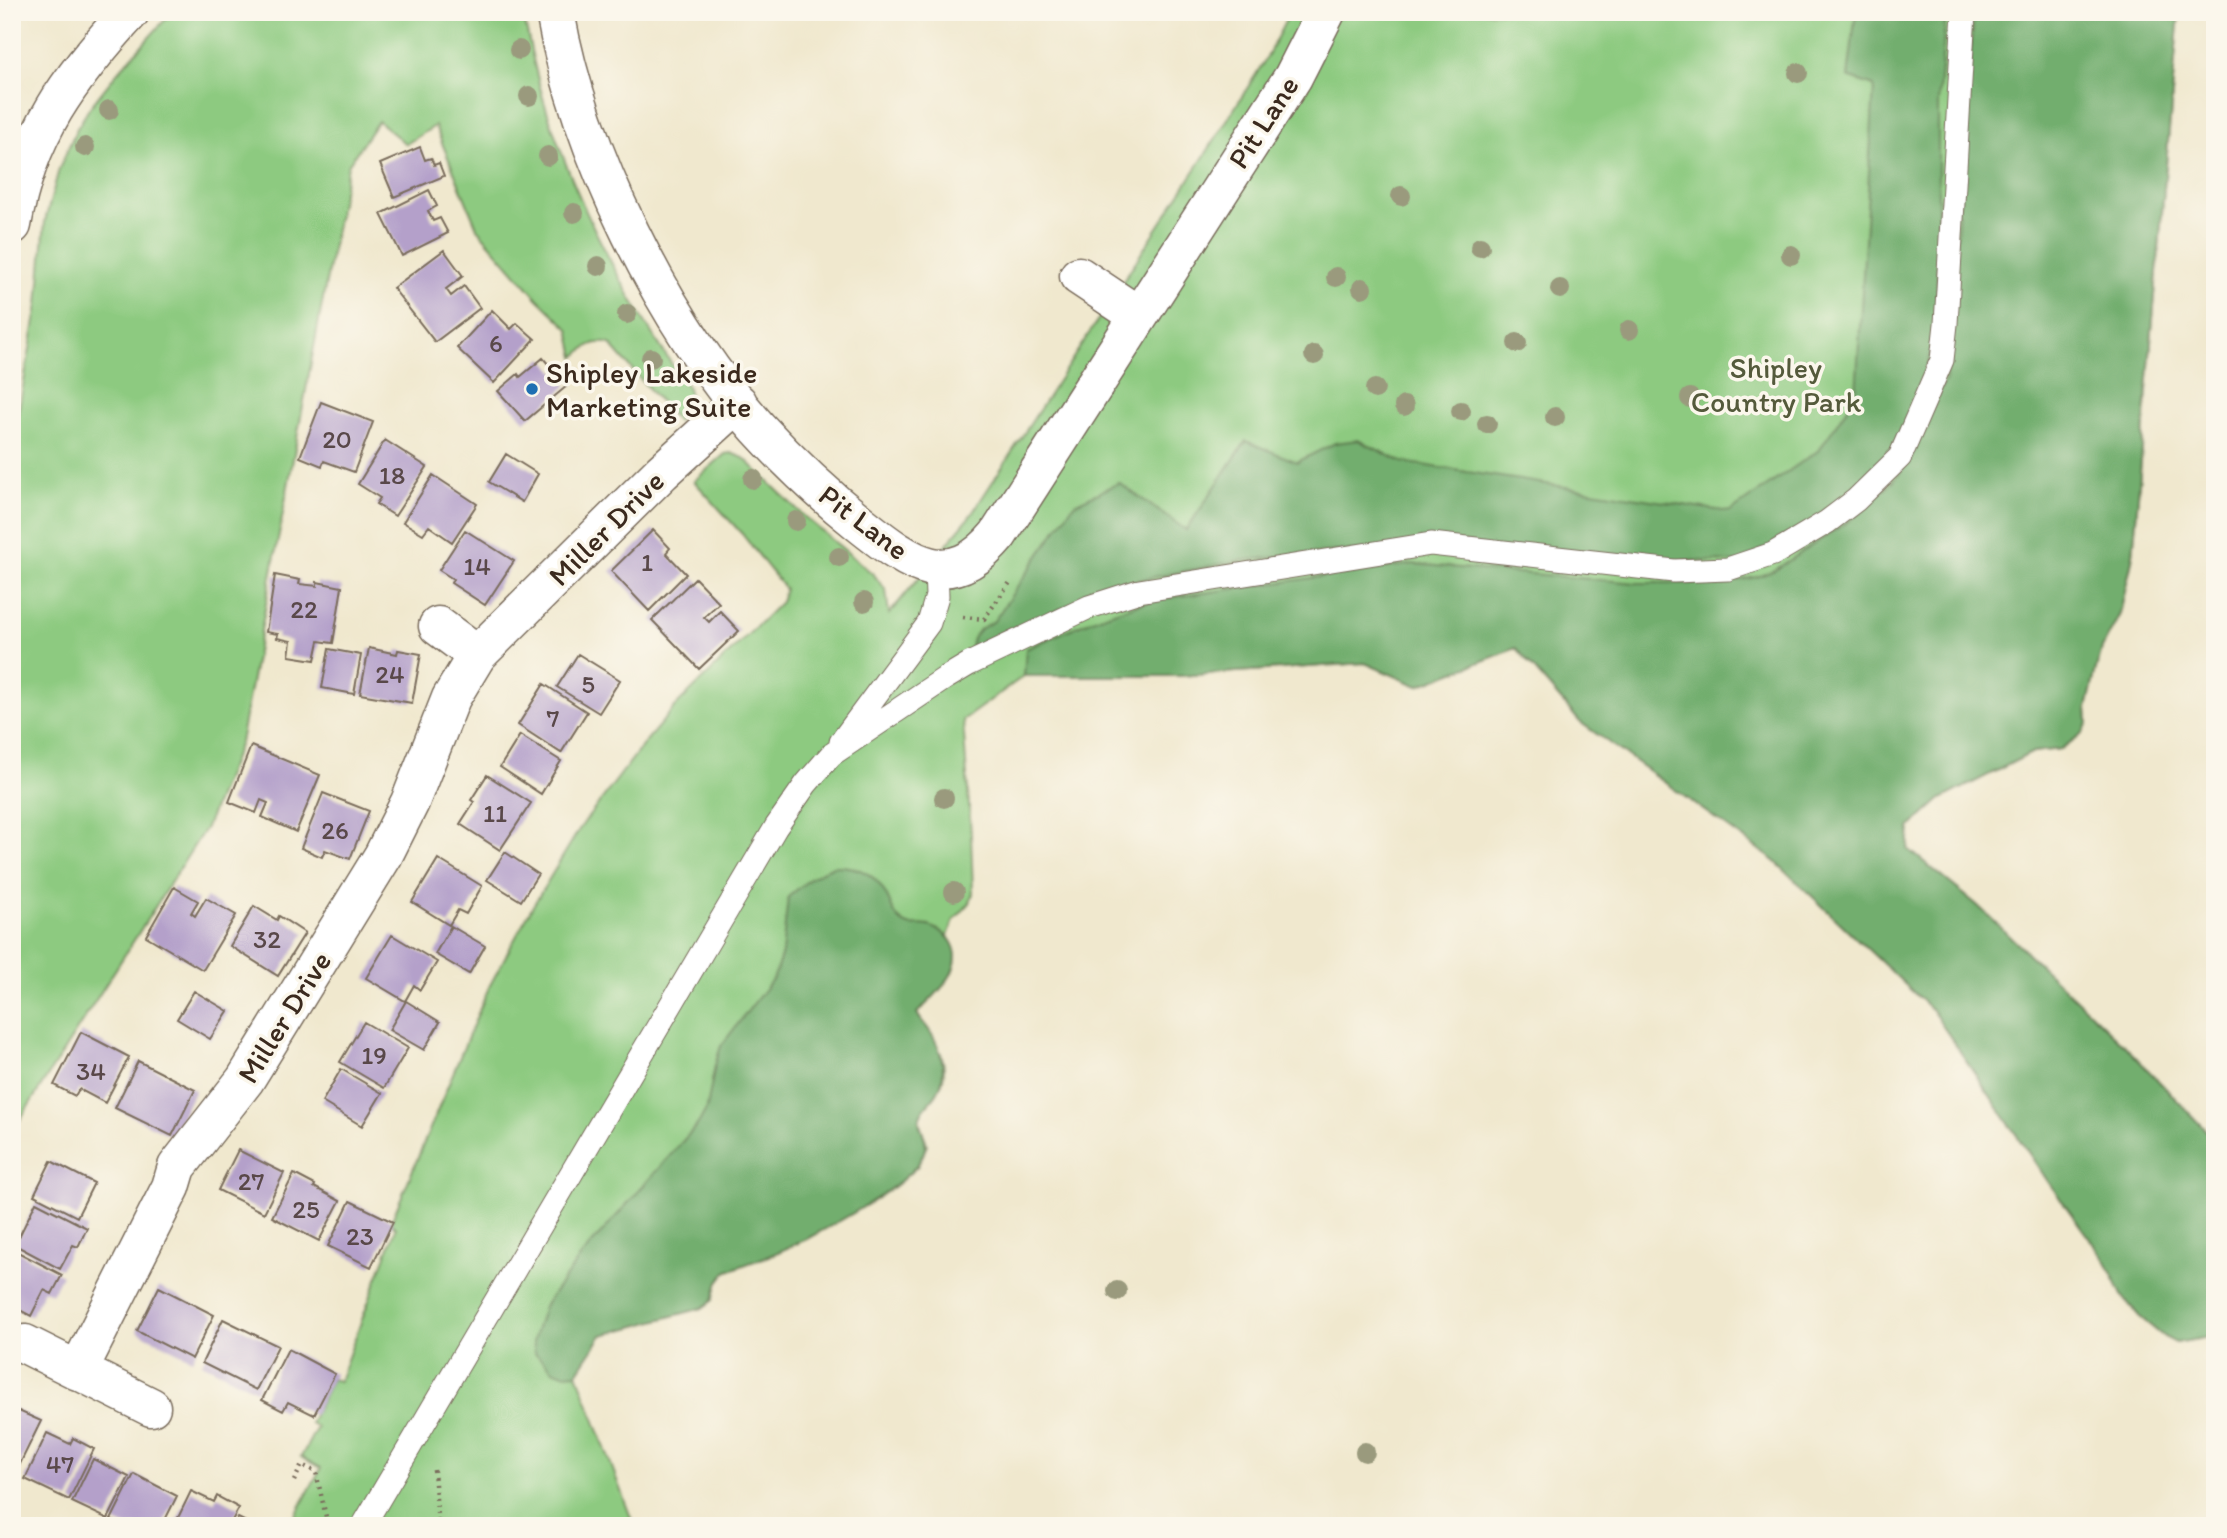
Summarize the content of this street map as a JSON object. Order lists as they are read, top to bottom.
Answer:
{
  "streets": {
    "street": ["Pit Lane", "Miller Drive"]
  },
  "crossings": [
    ["Pit Lane", "Miller Drive"]
  ],
  "parks": ["Shipley Country Park"],
  "places": ["Shipley Lakeside Marketing Suite"],
  "house_numbers": [
    "6",
    "20",
    "18",
    "1",
    "14",
    "22",
    "24",
    "5",
    "7",
    "11",
    "26",
    "32",
    "19",
    "34",
    "27",
    "25",
    "23",
    "47"
  ]
}
